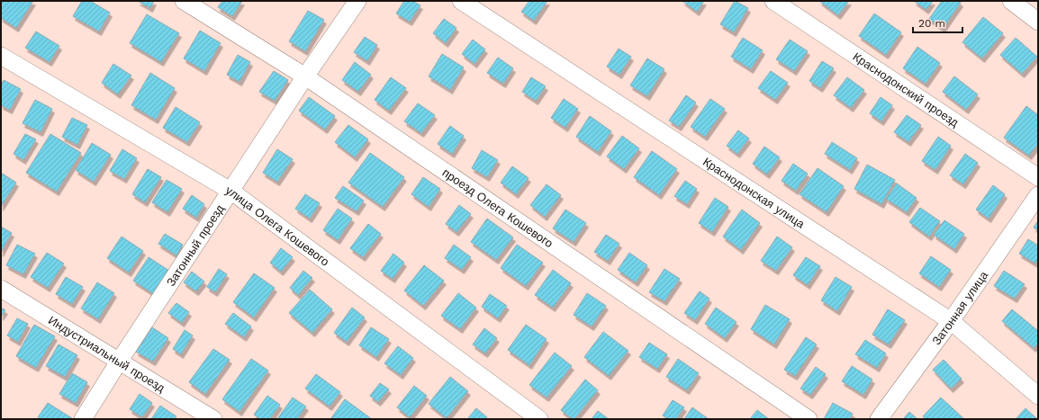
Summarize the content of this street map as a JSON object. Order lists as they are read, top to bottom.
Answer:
{
  "streets": {
    "street": [
      "Краснодонский проезд",
      "Краснодонская улица",
      "проезд Олега Кошевого",
      "улица Олега Кошевого",
      "Затонный проезд",
      "Затонная улица",
      "Индустриальный проезд"
    ]
  },
  "crossings": [
    ["Краснодонская улица", "Затонная улица"],
    ["проезд Олега Кошевого", "Затонный проезд"],
    ["улица Олега Кошевого", "Затонный проезд"],
    ["Затонный проезд", "Индустриальный проезд"]
  ],
  "scale_bar": "20 m"
}
